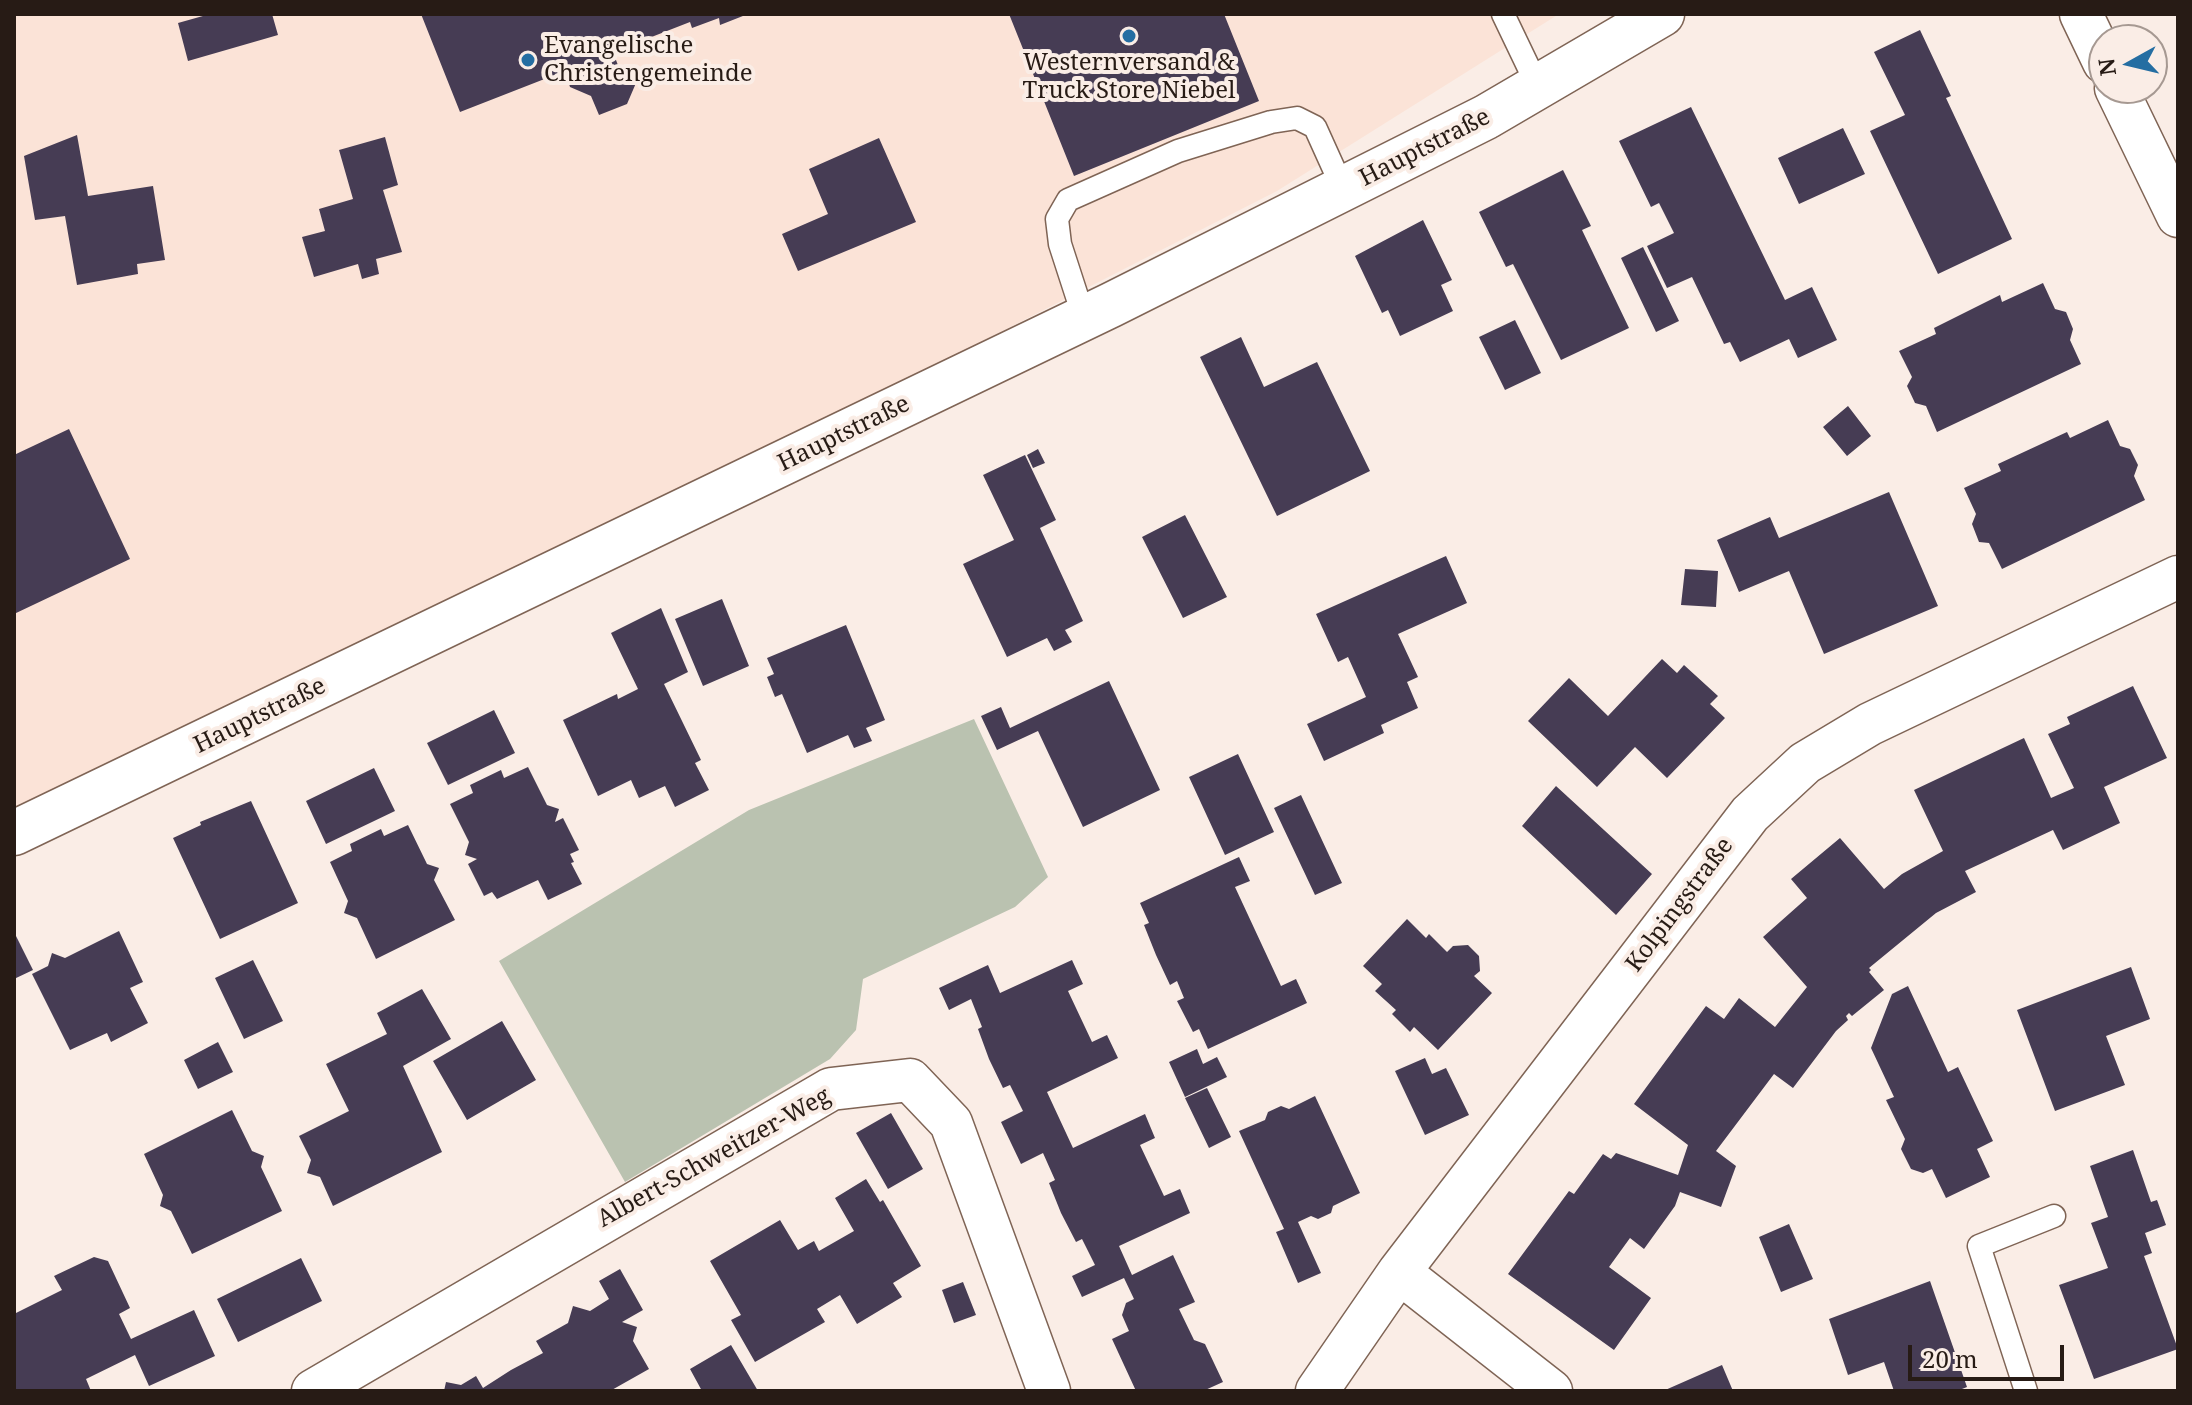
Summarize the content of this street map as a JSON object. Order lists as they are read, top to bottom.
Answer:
{
  "streets": {
    "main road": ["Hauptstraße"],
    "street": ["Kolpingstraße", "Albert-Schweitzer-Weg"]
  },
  "places": ["Westernversand & Truck Store Niebel", "Evangelische Christengemeinde"],
  "scale_bar": "20 m",
  "north": "left"
}
